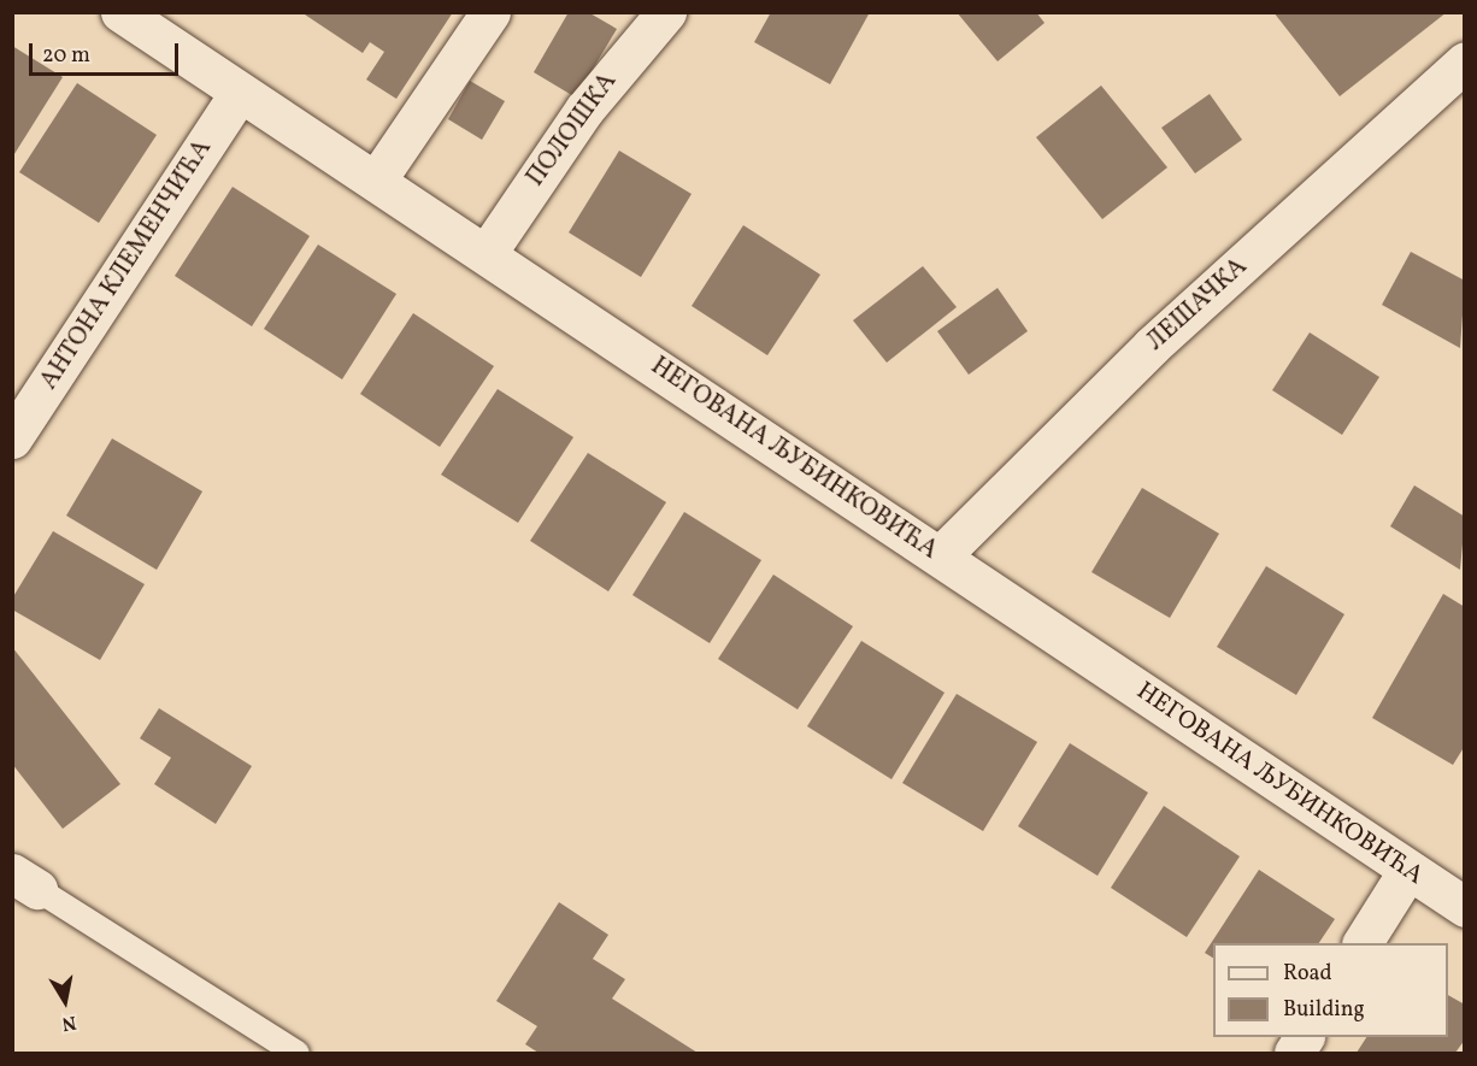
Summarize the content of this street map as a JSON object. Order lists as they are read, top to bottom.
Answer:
{
  "streets": {
    "street": [
      "ПОЛОШКА",
      "АНТОНА КЛЕМЕНЧИЋА",
      "ЛЕШАЧКА",
      "НЕГОВАНА ЉУБИНКОВИЋА"
    ]
  },
  "crossings": [
    ["ПОЛОШКА", "НЕГОВАНА ЉУБИНКОВИЋА"],
    ["АНТОНА КЛЕМЕНЧИЋА", "НЕГОВАНА ЉУБИНКОВИЋА"],
    ["ЛЕШАЧКА", "НЕГОВАНА ЉУБИНКОВИЋА"]
  ],
  "legend": ["Road", "Building"],
  "scale_bar": "20 m",
  "north": "bottom"
}
